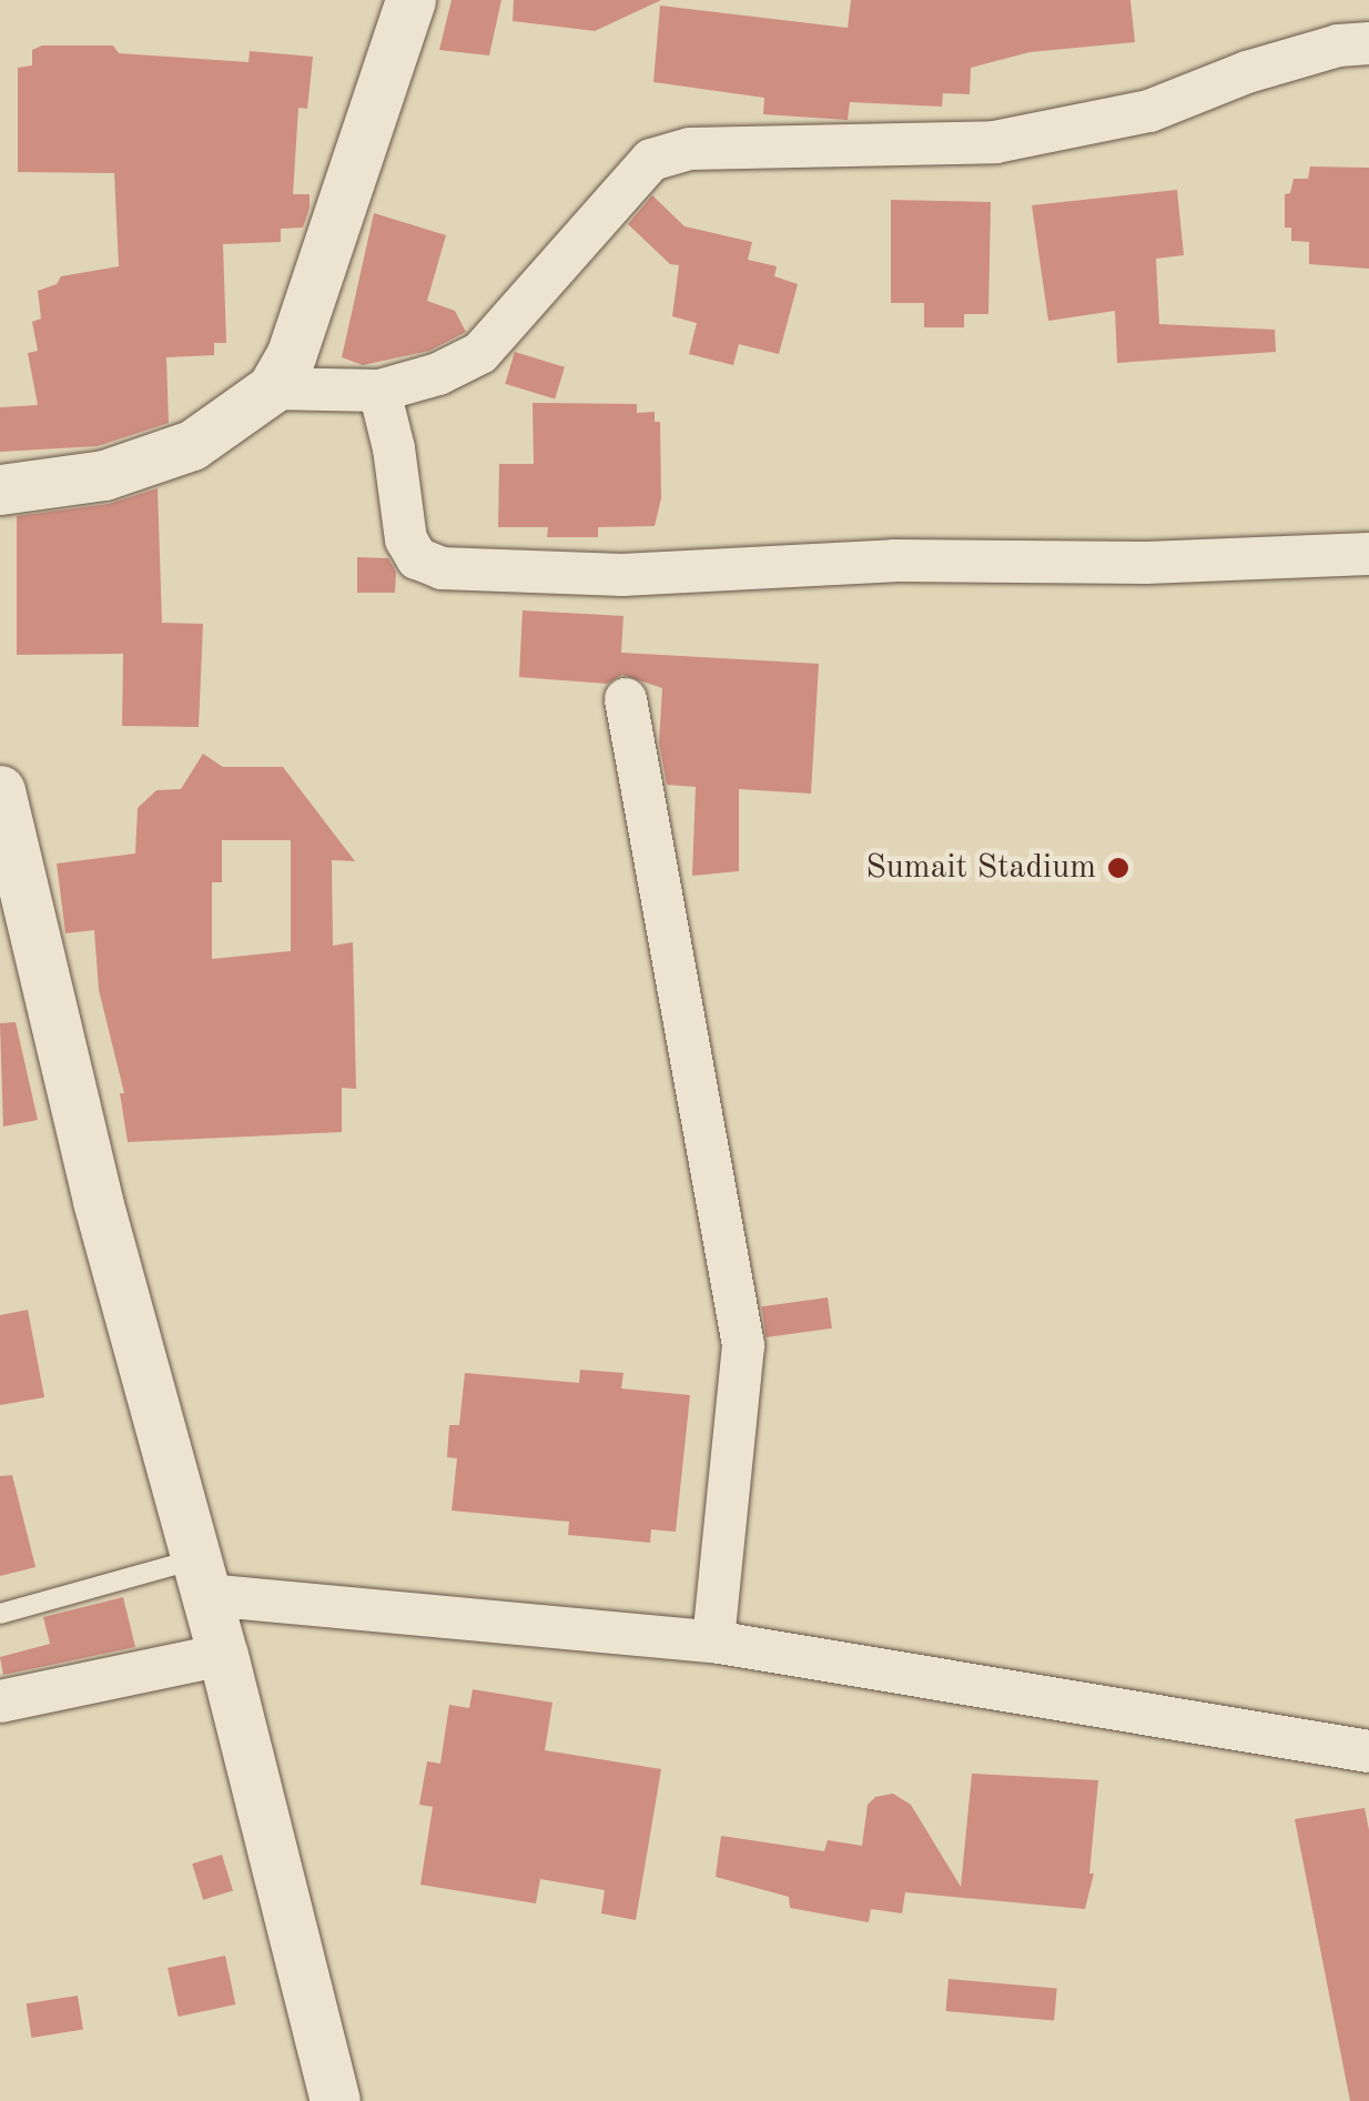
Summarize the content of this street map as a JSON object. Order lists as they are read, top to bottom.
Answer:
{
  "places": ["Sumait Stadium"]
}
